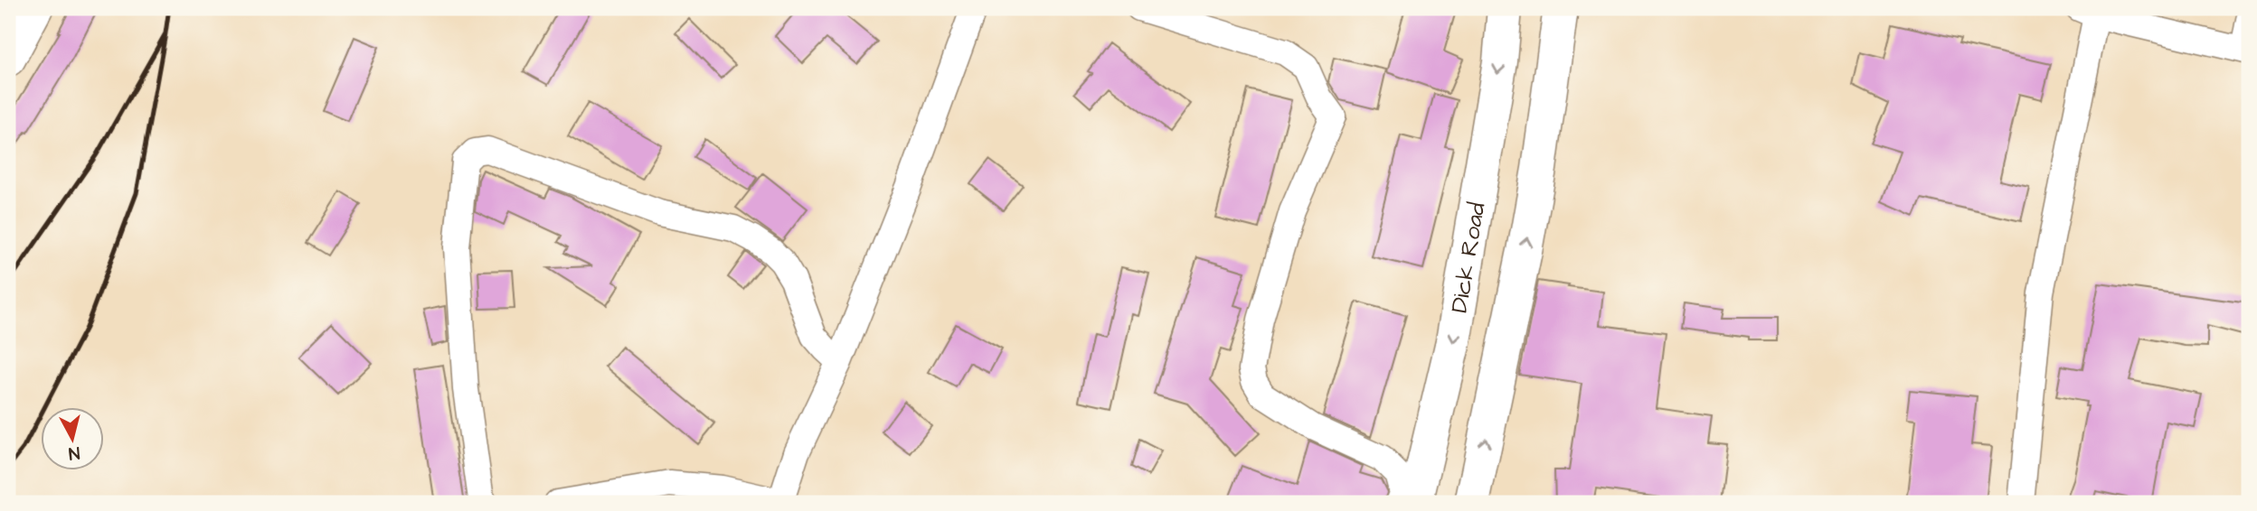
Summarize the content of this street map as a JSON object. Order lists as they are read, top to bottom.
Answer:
{
  "streets": {
    "main road": ["Dick Road"]
  },
  "north": "bottom"
}
